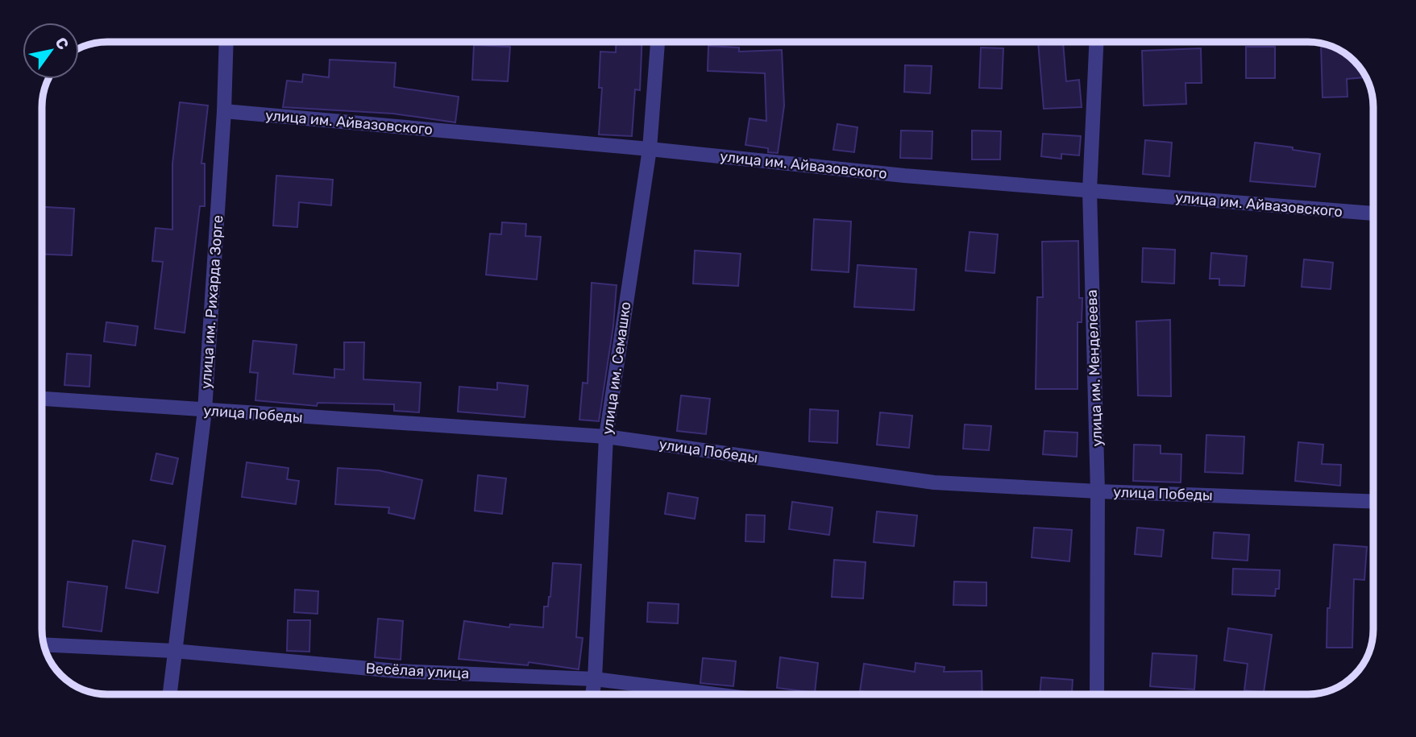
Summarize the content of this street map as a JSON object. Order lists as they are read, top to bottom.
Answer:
{
  "streets": {
    "street": [
      "улица им. Айвазовского",
      "улица им. Рихарда Зорге",
      "улица им. Семашко",
      "улица им. Менделеева",
      "улица Победы",
      "Весёлая улица"
    ]
  },
  "crossings": [
    ["улица им. Айвазовского", "улица им. Рихарда Зорге"],
    ["улица им. Айвазовского", "улица им. Семашко"],
    ["улица им. Айвазовского", "улица им. Менделеева"],
    ["улица им. Рихарда Зорге", "улица Победы"],
    ["улица им. Рихарда Зорге", "Весёлая улица"],
    ["улица им. Семашко", "улица Победы"],
    ["улица им. Семашко", "Весёлая улица"],
    ["улица им. Менделеева", "улица Победы"]
  ],
  "north": "top right"
}
